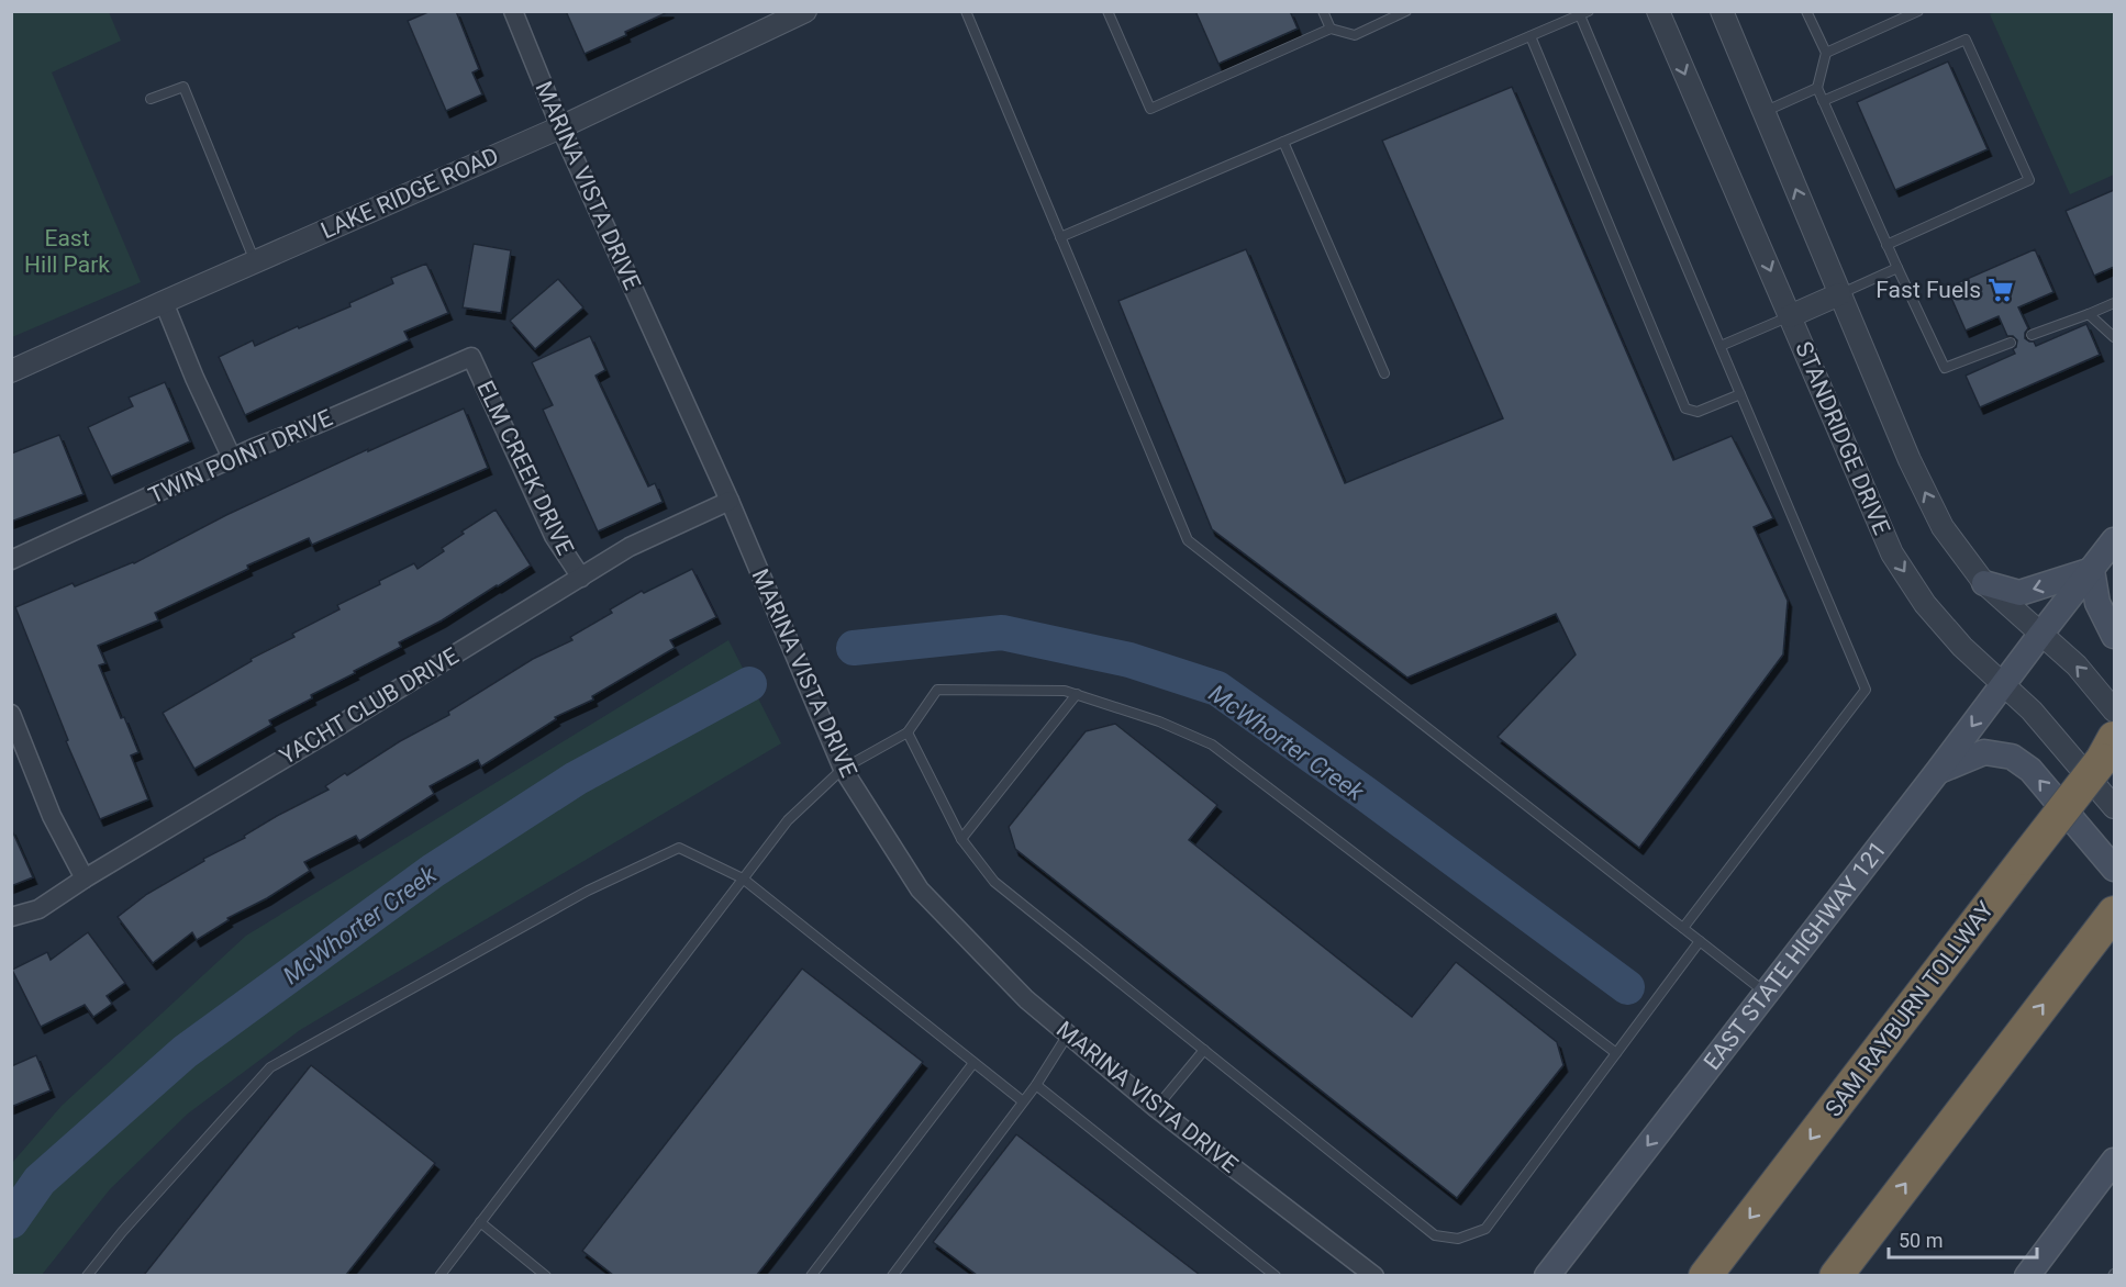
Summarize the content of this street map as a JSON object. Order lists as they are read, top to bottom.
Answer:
{
  "streets": {
    "highway": ["SAM RAYBURN TOLLWAY"],
    "main road": ["EAST STATE HIGHWAY 121"],
    "street": [
      "MARINA VISTA DRIVE",
      "LAKE RIDGE ROAD",
      "STANDRIDGE DRIVE",
      "TWIN POINT DRIVE",
      "ELM CREEK DRIVE",
      "YACHT CLUB DRIVE"
    ]
  },
  "crossings": [
    ["MARINA VISTA DRIVE", "LAKE RIDGE ROAD"],
    ["MARINA VISTA DRIVE", "YACHT CLUB DRIVE"],
    ["STANDRIDGE DRIVE", "EAST STATE HIGHWAY 121"],
    ["TWIN POINT DRIVE", "ELM CREEK DRIVE"],
    ["ELM CREEK DRIVE", "YACHT CLUB DRIVE"]
  ],
  "one_way": ["EAST STATE HIGHWAY 121"],
  "water": ["McWhorter Creek"],
  "parks": ["East Hill Park"],
  "places": {
    "supermarket": ["Fast Fuels"]
  },
  "scale_bar": "50 m"
}
